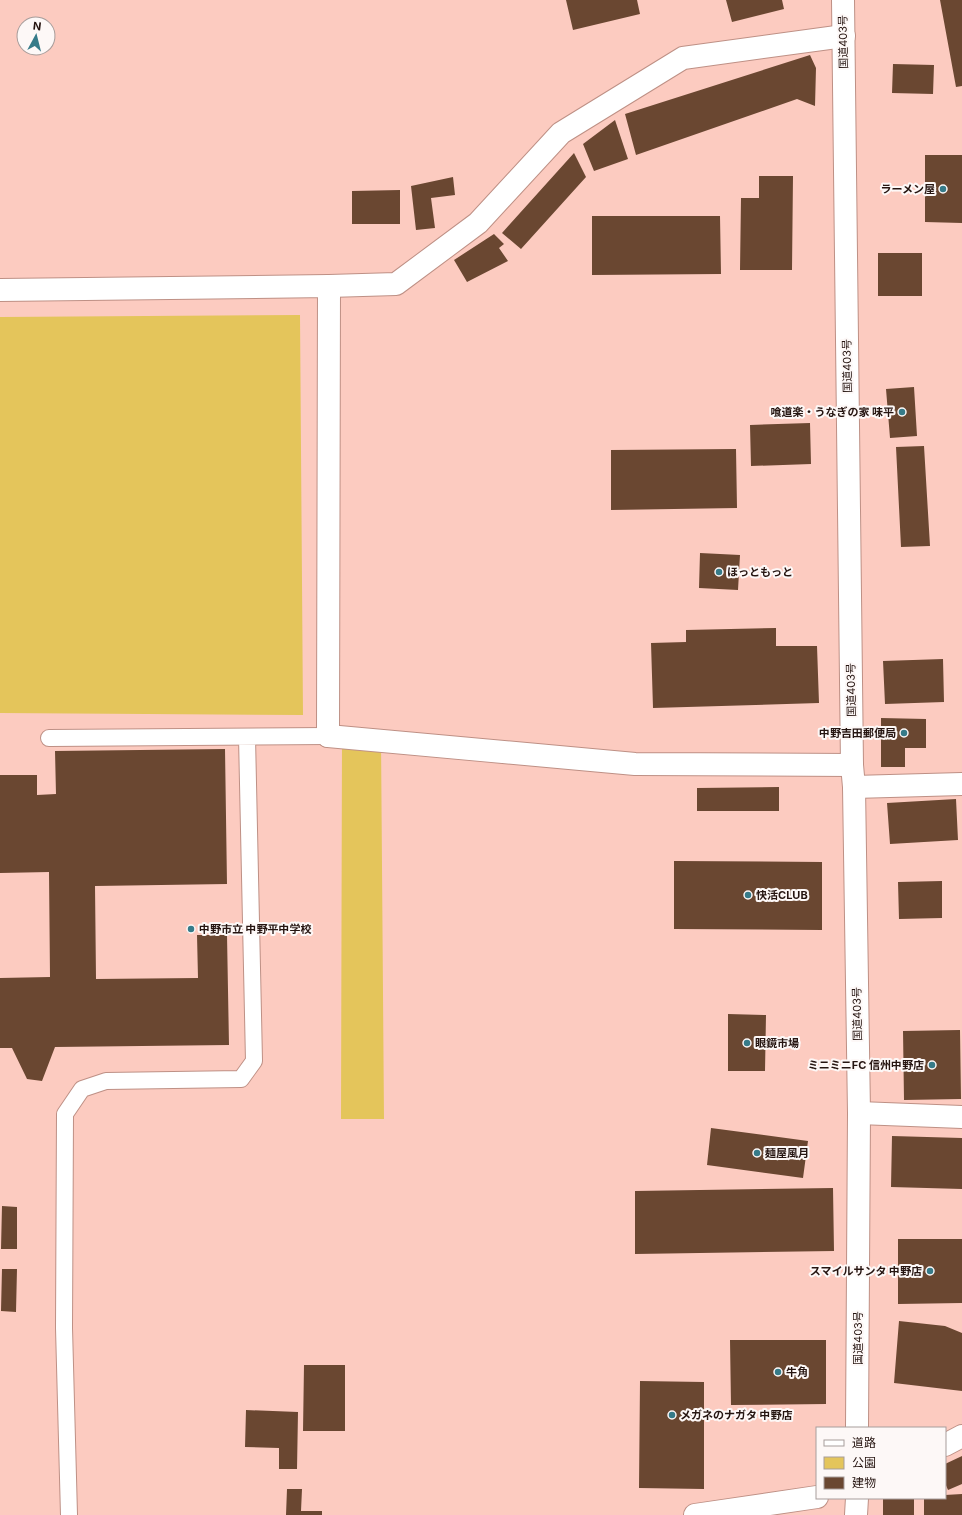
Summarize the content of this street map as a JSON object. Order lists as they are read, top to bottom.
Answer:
{
  "streets": {
    "main road": ["国道403号"]
  },
  "places": [
    "ラーメン屋",
    "喰道楽・うなぎの家 味平",
    "ほっともっと",
    "中野吉田郵便局",
    "快活CLUB",
    "中野市立 中野平中学校",
    "眼鏡市場",
    "ミニミニFC 信州中野店",
    "麺屋風月",
    "スマイルサンタ 中野店",
    "牛角",
    "メガネのナガタ 中野店"
  ],
  "legend": ["道路", "公園", "建物"],
  "north": "top"
}
